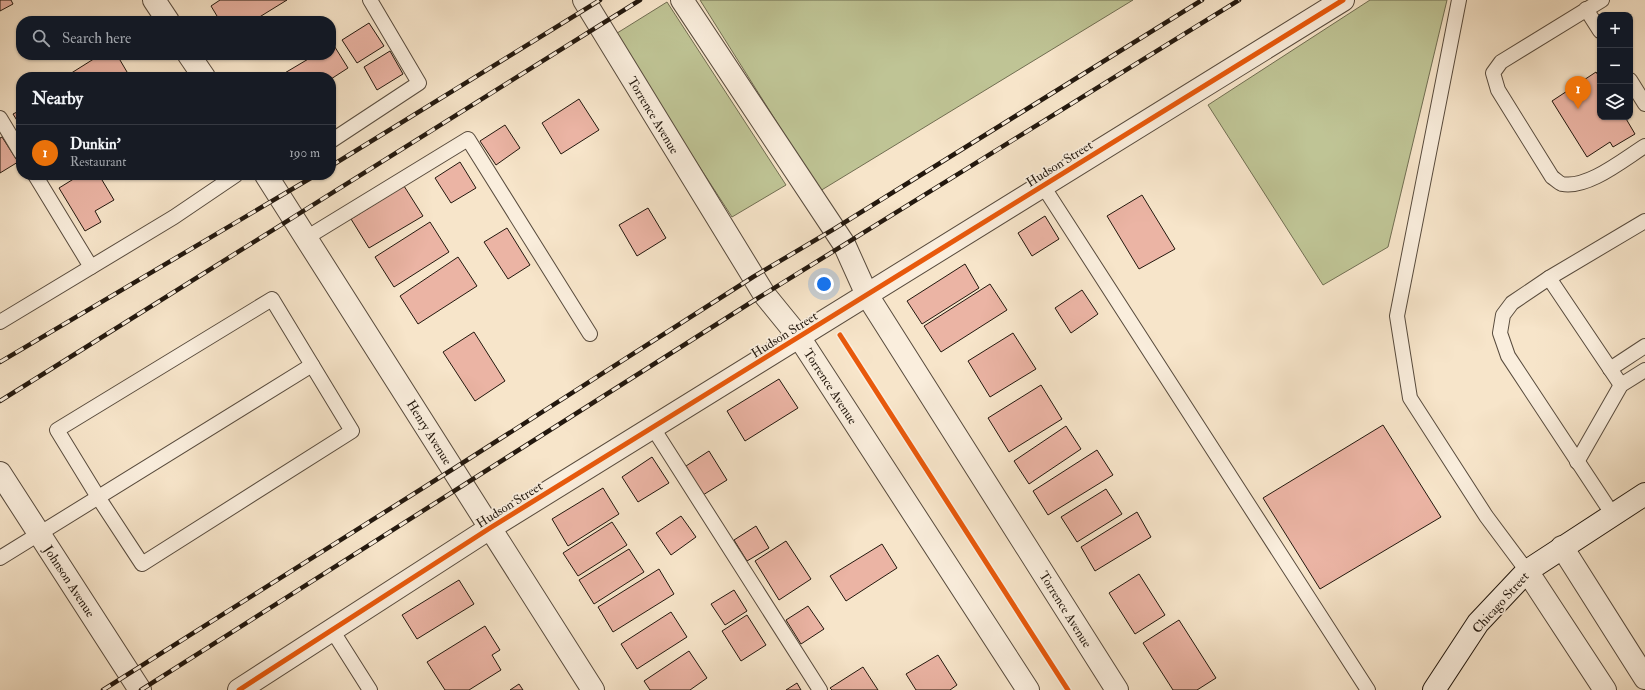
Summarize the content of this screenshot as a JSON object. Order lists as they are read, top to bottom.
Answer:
{
  "streets": {
    "street": [
      "Torrence Avenue",
      "Hudson Street",
      "Henry Avenue",
      "Johnson Avenue",
      "Chicago Street"
    ]
  },
  "crossings": [
    ["Torrence Avenue", "Hudson Street"],
    ["Hudson Street", "Henry Avenue"]
  ],
  "page": {
    "map_buttons": ["+", "−"],
    "search": "Search here",
    "heading": "Nearby",
    "pins": "1",
    "list": [
      {
        "mark": "1",
        "name": "Dunkin'",
        "note": "Restaurant",
        "value": "190 m"
      }
    ]
  }
}
